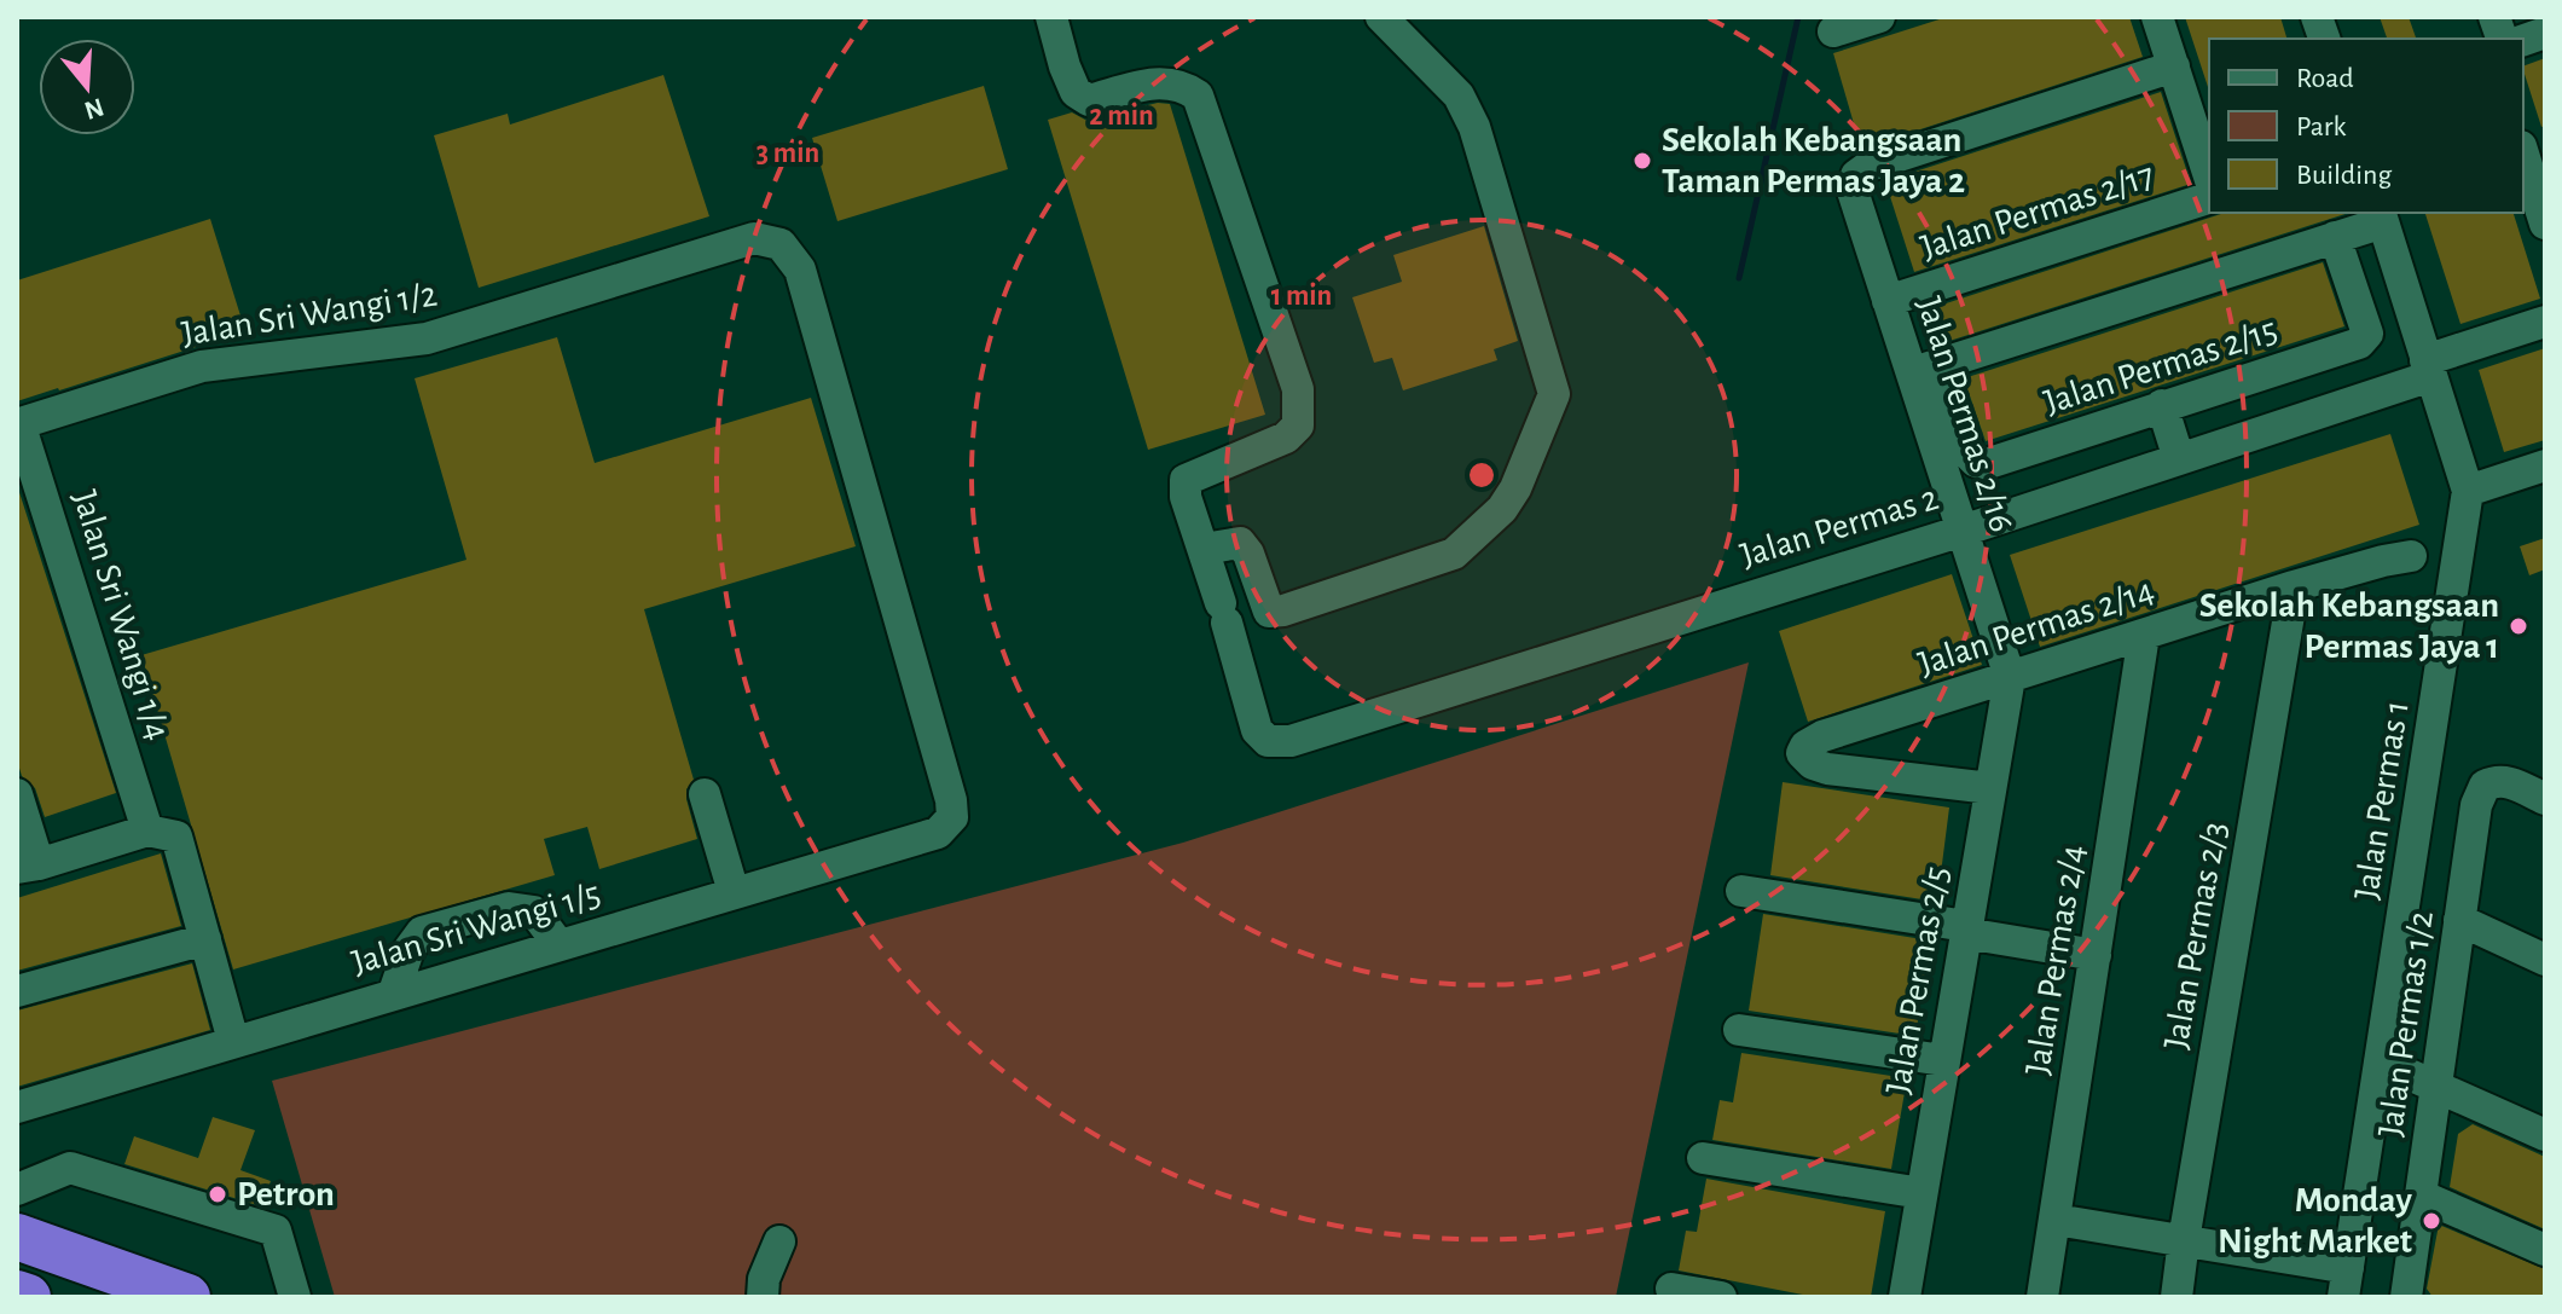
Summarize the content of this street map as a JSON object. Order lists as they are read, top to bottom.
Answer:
{
  "streets": {
    "street": [
      "Jalan Permas 2/17",
      "Jalan Sri Wangi 1/2",
      "Jalan Permas 2/15",
      "Jalan Permas 2/16",
      "Jalan Permas 2",
      "Jalan Sri Wangi 1/4",
      "Jalan Permas 2/14",
      "Jalan Permas 1",
      "Jalan Sri Wangi 1/5",
      "Jalan Permas 2/3",
      "Jalan Permas 2/4",
      "Jalan Permas 2/5",
      "Jalan Permas 1/2"
    ]
  },
  "crossings": [
    ["Jalan Permas 2/17", "Jalan Permas 2/16"],
    ["Jalan Sri Wangi 1/2", "Jalan Sri Wangi 1/4"],
    ["Jalan Sri Wangi 1/2", "Jalan Sri Wangi 1/5"],
    ["Jalan Permas 2/15", "Jalan Permas 2/16"],
    ["Jalan Permas 2/16", "Jalan Permas 2"],
    ["Jalan Permas 2/16", "Jalan Permas 2/14"],
    ["Jalan Permas 2/16", "Jalan Permas 2/5"],
    ["Jalan Permas 2", "Jalan Permas 1"],
    ["Jalan Permas 2/14", "Jalan Permas 2/3"],
    ["Jalan Permas 2/14", "Jalan Permas 2/4"],
    ["Jalan Permas 2/14", "Jalan Permas 2/5"]
  ],
  "places": [
    "Sekolah Kebangsaan Taman Permas Jaya 2",
    "Sekolah Kebangsaan Permas Jaya 1",
    "Petron",
    "Monday Night Market"
  ],
  "legend": ["Road", "Park", "Building"],
  "north": "bottom",
  "rings": ["2 min", "3 min", "1 min"]
}
